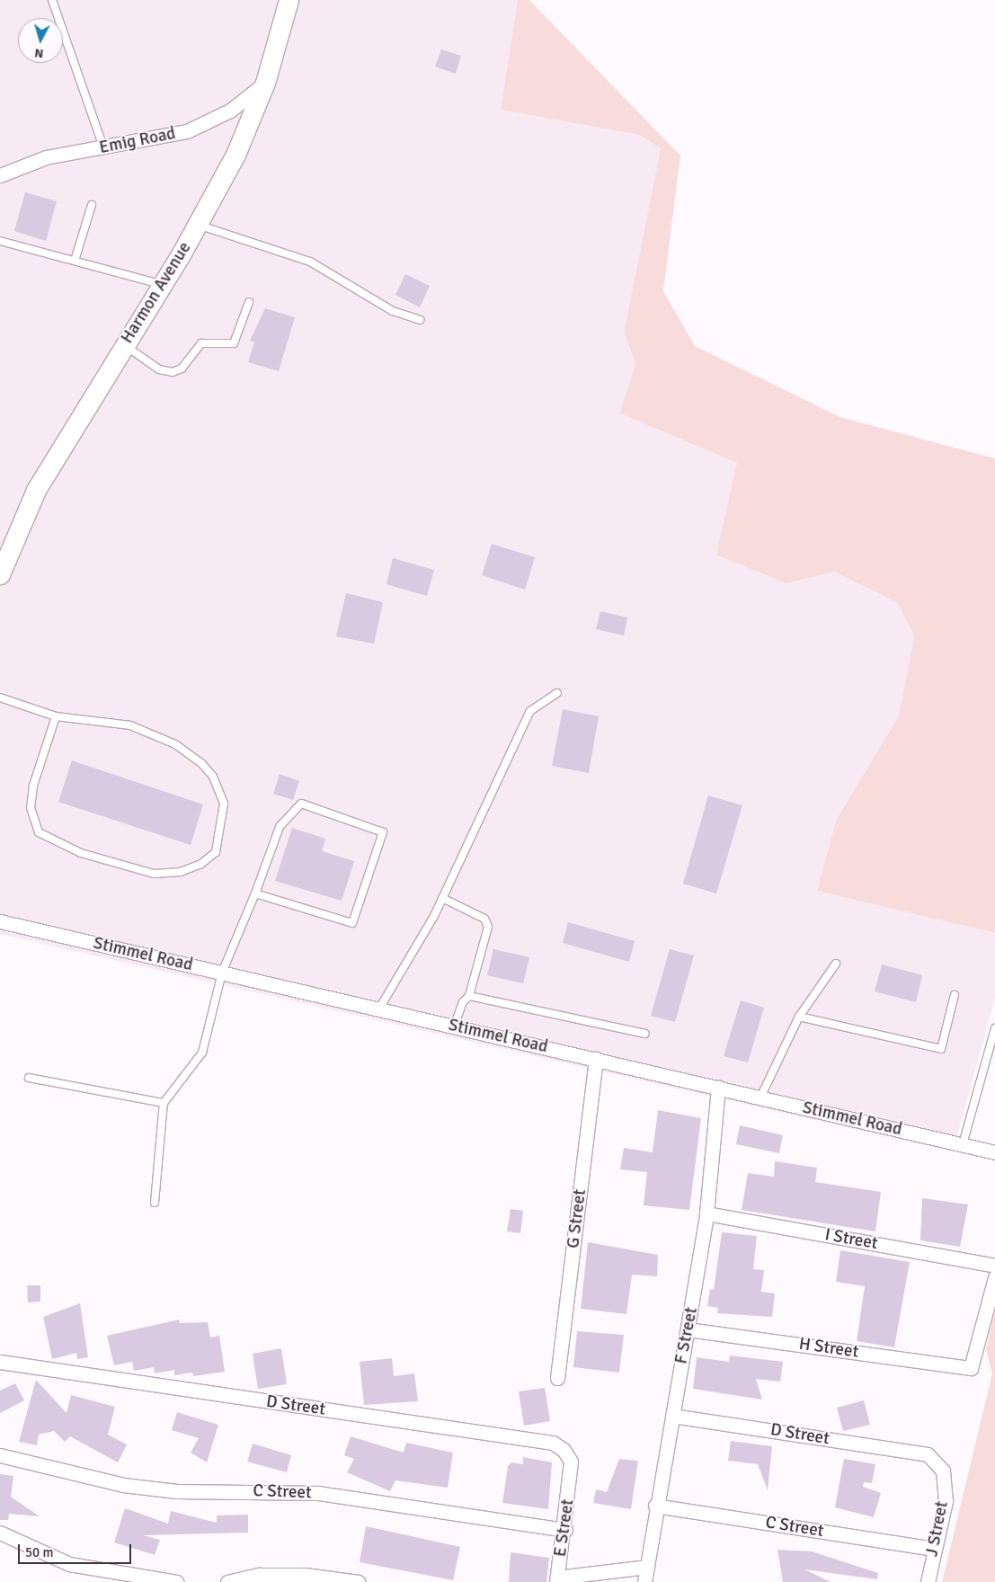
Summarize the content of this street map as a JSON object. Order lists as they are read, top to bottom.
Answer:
{
  "streets": {
    "main road": ["Harmon Avenue"],
    "street": [
      "Emig Road",
      "Stimmel Road",
      "G Street",
      "I Street",
      "F Street",
      "H Street",
      "D Street",
      "C Street",
      "E Street",
      "J Street"
    ]
  },
  "crossings": [
    ["Emig Road", "Harmon Avenue"],
    ["Stimmel Road", "G Street"],
    ["Stimmel Road", "F Street"],
    ["I Street", "F Street"],
    ["F Street", "H Street"],
    ["F Street", "D Street"],
    ["F Street", "C Street"],
    ["D Street", "E Street"],
    ["D Street", "J Street"],
    ["C Street", "E Street"],
    ["C Street", "J Street"]
  ],
  "scale_bar": "50 m",
  "north": "bottom"
}
